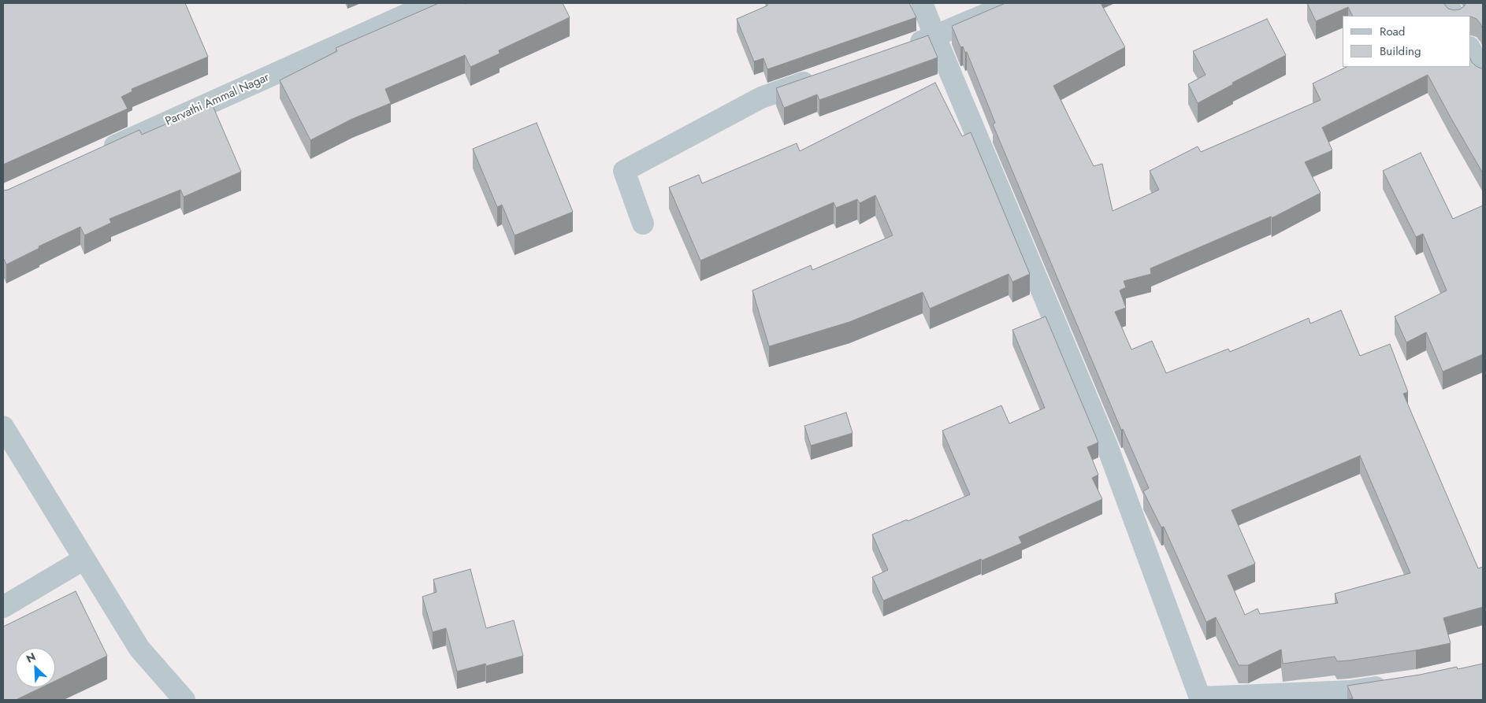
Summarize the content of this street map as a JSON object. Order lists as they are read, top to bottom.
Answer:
{
  "streets": {
    "street": ["Parvathi Ammal Nagar"]
  },
  "legend": ["Road", "Building"],
  "north": "top left"
}
